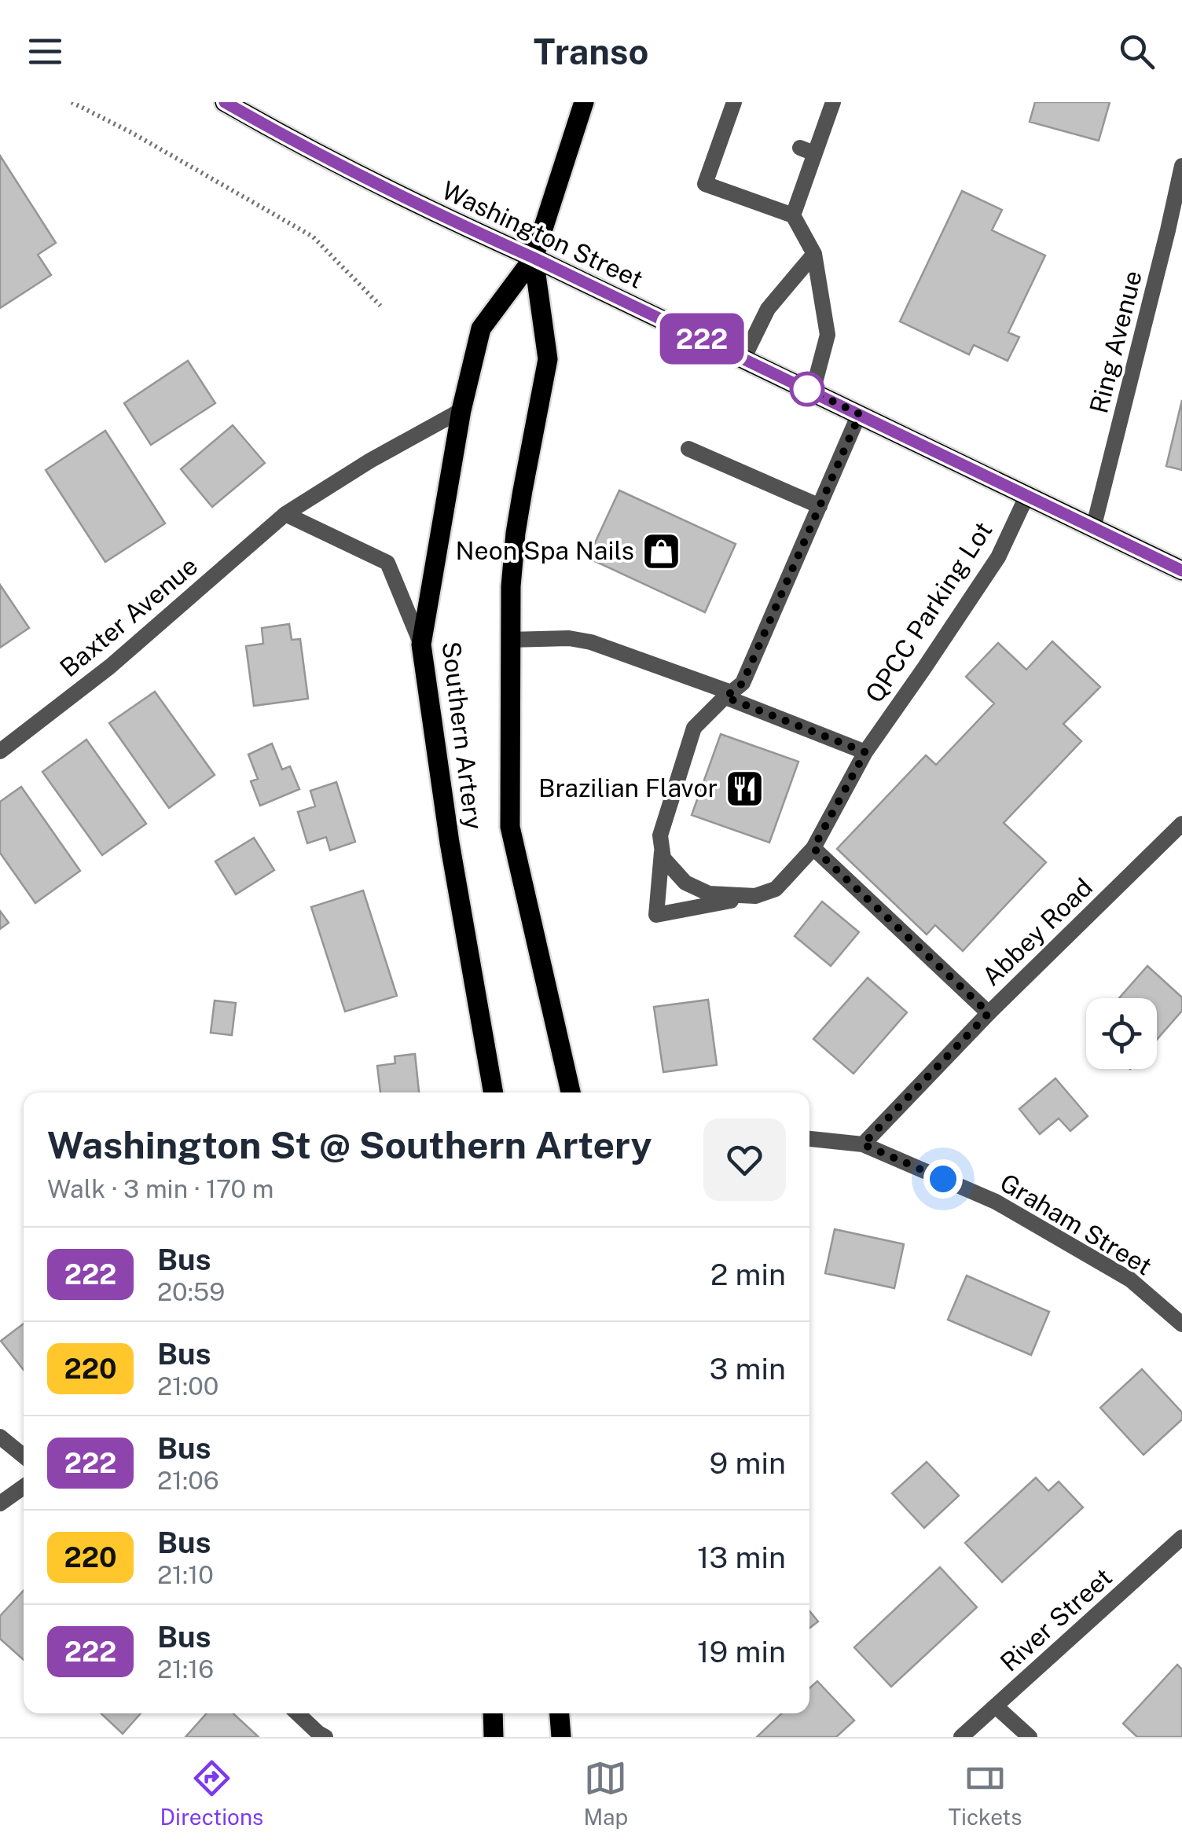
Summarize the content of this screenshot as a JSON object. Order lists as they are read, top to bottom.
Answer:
{
  "streets": {
    "main road": ["Washington Street", "Southern Artery"],
    "street": [
      "Ring Avenue",
      "QPCC Parking Lot",
      "Baxter Avenue",
      "Abbey Road",
      "Graham Street",
      "River Street"
    ]
  },
  "crossings": [
    ["Washington Street", "Ring Avenue"],
    ["Washington Street", "QPCC Parking Lot"],
    ["Washington Street", "Southern Artery"],
    ["Baxter Avenue", "Southern Artery"],
    ["Abbey Road", "Graham Street"]
  ],
  "places": {
    "shop": ["Neon Spa Nails"],
    "restaurant": ["Brazilian Flavor"]
  },
  "lines": ["bus line 222"],
  "page": {
    "header": "Transo",
    "on_map": "222",
    "heading": ["Washington St @ Southern Artery", "Walk · 3 min · 170 m"],
    "list": [
      {
        "mark": "222",
        "name": "Bus",
        "note": "20:59",
        "value": "2 min"
      },
      {
        "mark": "220",
        "name": "Bus",
        "note": "21:00",
        "value": "3 min"
      },
      {
        "mark": "222",
        "name": "Bus",
        "note": "21:06",
        "value": "9 min"
      },
      {
        "mark": "220",
        "name": "Bus",
        "note": "21:10",
        "value": "13 min"
      },
      {
        "mark": "222",
        "name": "Bus",
        "note": "21:16",
        "value": "19 min"
      }
    ],
    "tabs": ["Directions", "Map", "Tickets"]
  }
}
